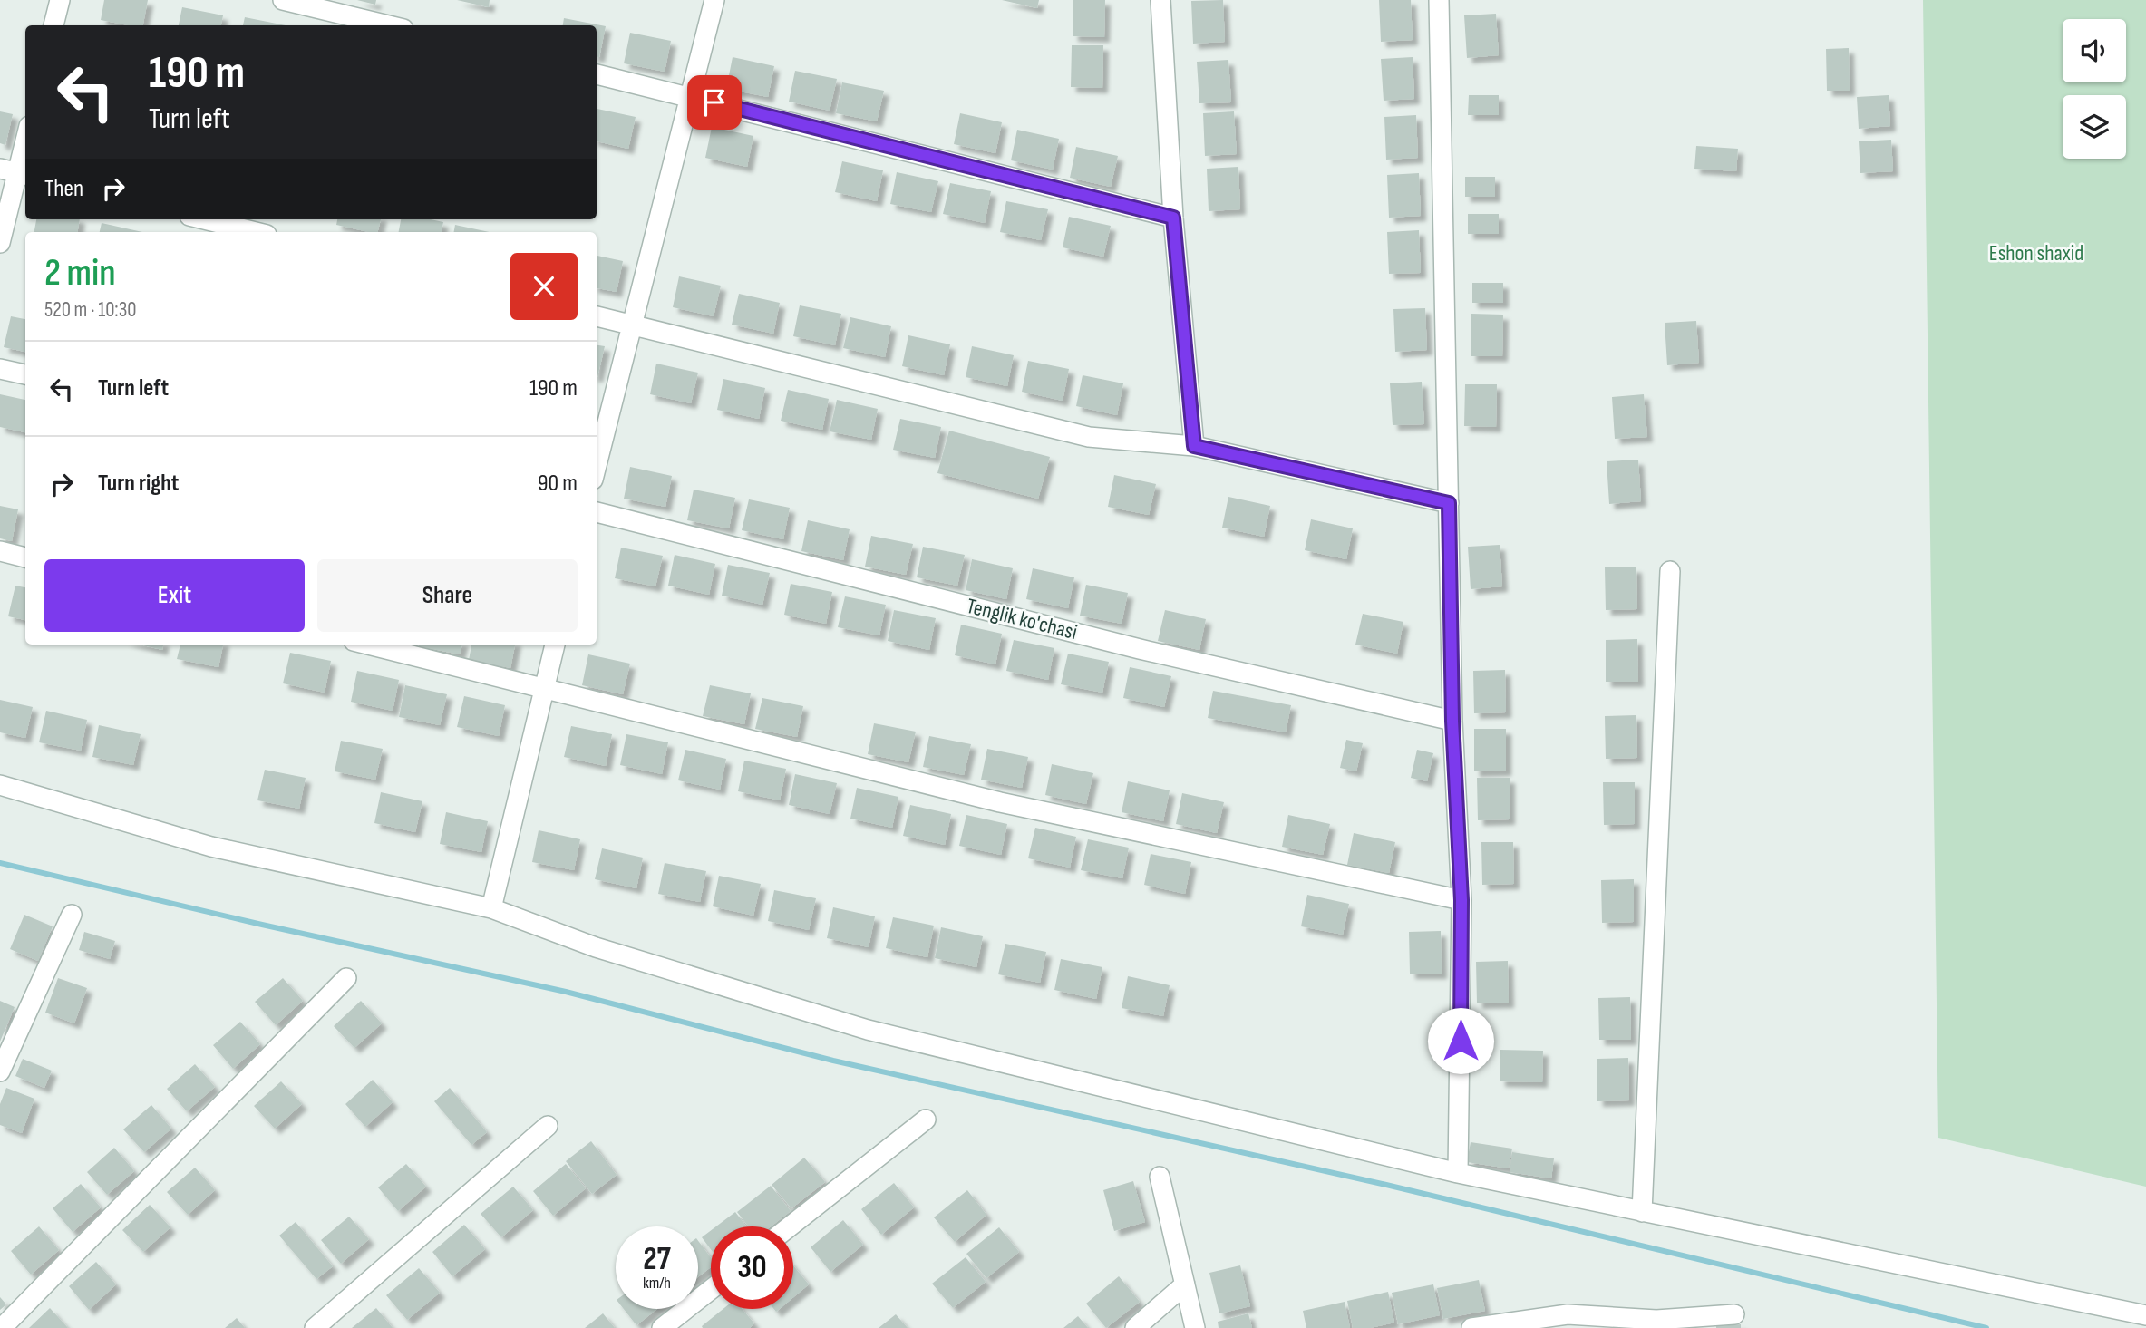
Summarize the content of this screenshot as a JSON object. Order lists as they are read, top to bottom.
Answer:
{
  "streets": {
    "street": ["Tenglik ko'chasi"]
  },
  "parks": ["Eshon shaxid"],
  "page": {
    "turn": ["190 m", "Turn left"],
    "then": "Then",
    "heading": ["2 min", "520 m · 10:30"],
    "list": [
      {
        "name": "Turn left",
        "value": "190 m"
      },
      {
        "name": "Turn right",
        "value": "90 m"
      }
    ],
    "buttons": ["Exit", "Share"],
    "speed": "27 km/h",
    "limit": "30"
  }
}
